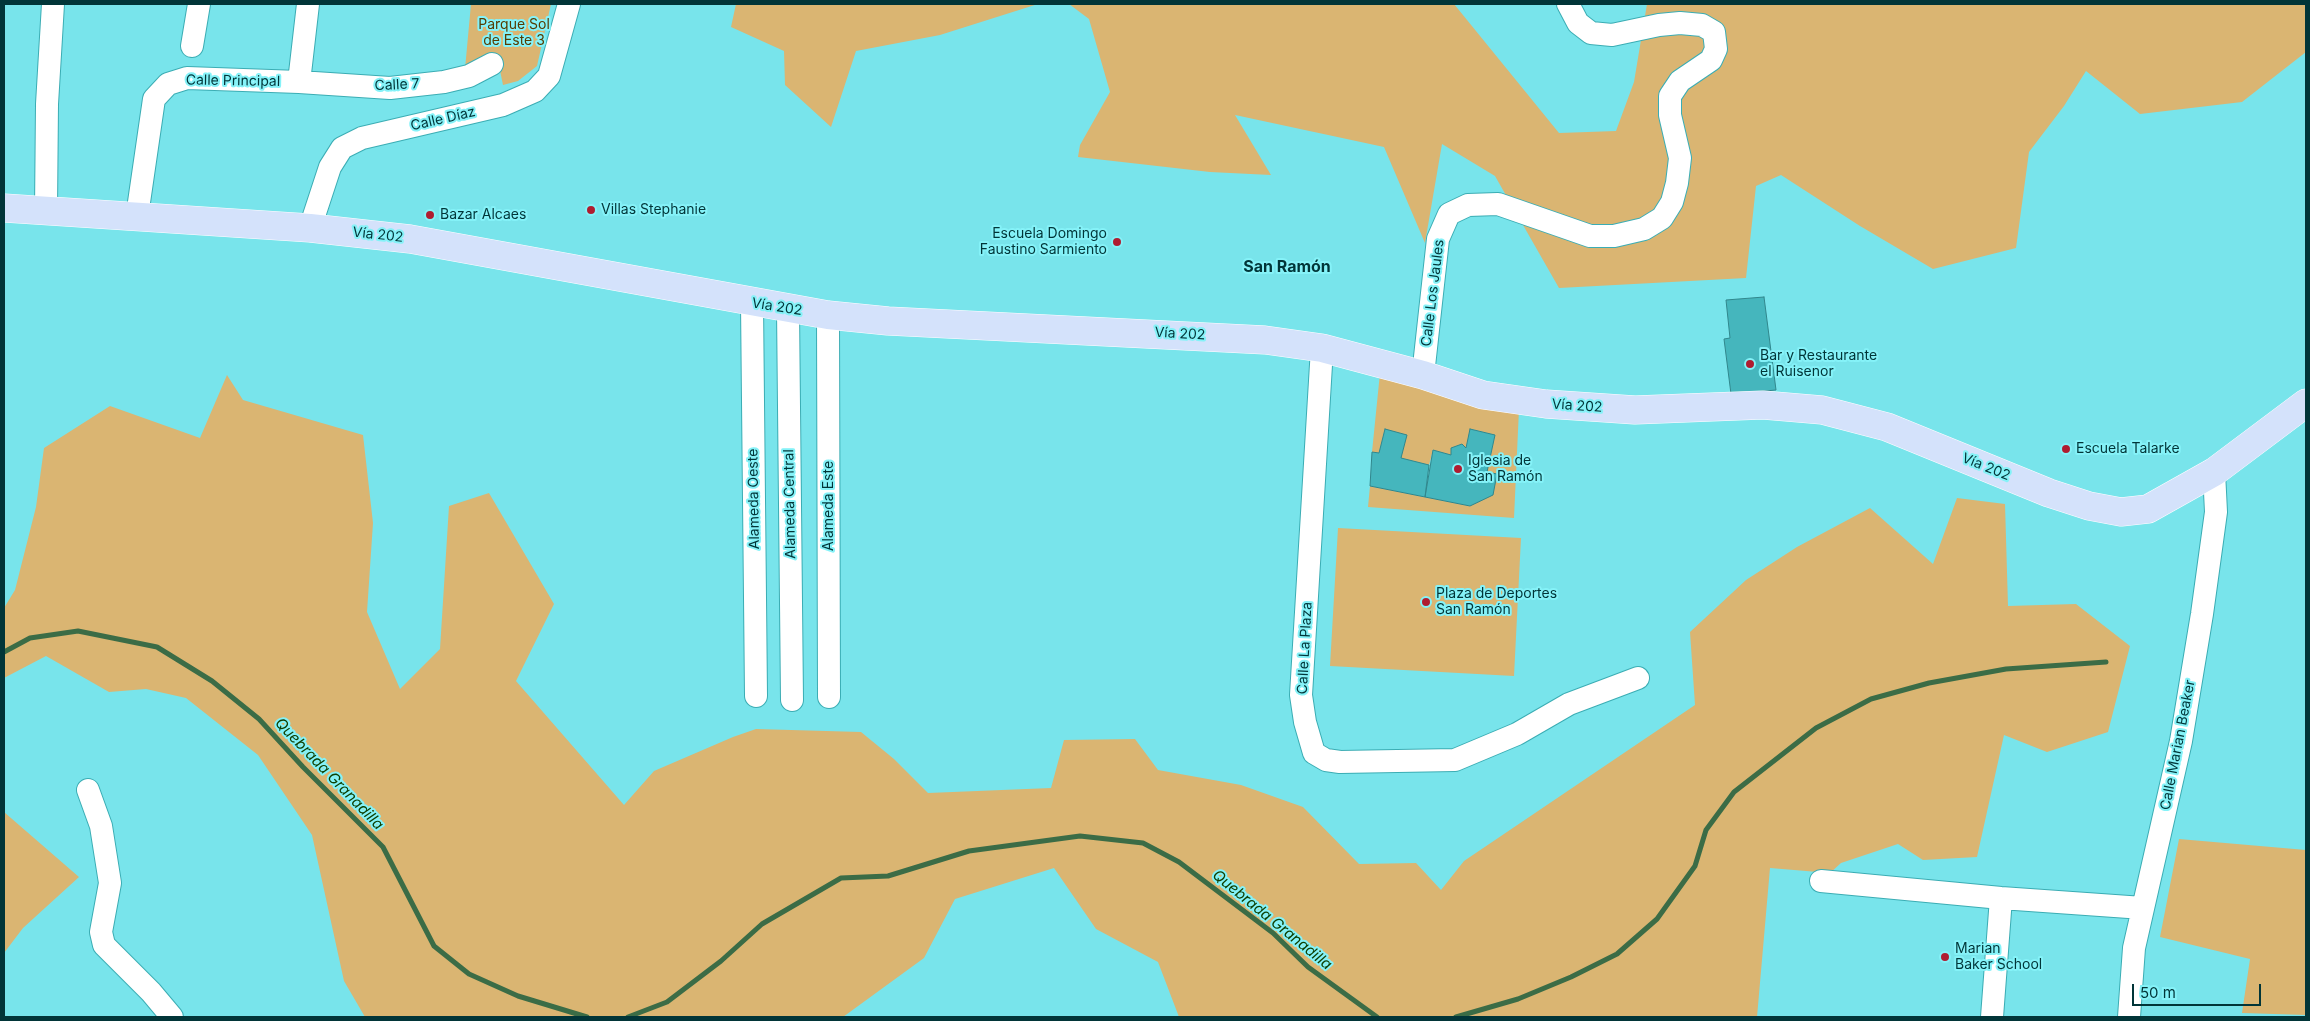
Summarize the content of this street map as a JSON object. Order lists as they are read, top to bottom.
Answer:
{
  "streets": {
    "main road": ["Vía 202"],
    "street": [
      "Calle Principal",
      "Calle 7",
      "Calle Díaz",
      "Calle Los Jaules",
      "Alameda Oeste",
      "Alameda Central",
      "Alameda Este",
      "Calle La Plaza",
      "Calle Marian Beaker"
    ]
  },
  "crossings": [
    ["Calle Principal", "Calle 7"],
    ["Calle Principal", "Vía 202"],
    ["Calle Díaz", "Vía 202"],
    ["Vía 202", "Calle Los Jaules"],
    ["Vía 202", "Alameda Oeste"],
    ["Vía 202", "Alameda Central"],
    ["Vía 202", "Alameda Este"],
    ["Vía 202", "Calle La Plaza"],
    ["Vía 202", "Calle Marian Beaker"]
  ],
  "districts": ["San Ramón"],
  "water": ["Quebrada Granadilla"],
  "parks": ["Parque Sol de Este 3"],
  "places": [
    "Villas Stephanie",
    "Bazar Alcaes",
    "Escuela Domingo Faustino Sarmiento",
    "Bar y Restaurante el Ruisenor",
    "Escuela Talarke",
    "Iglesia de San Ramón",
    "Plaza de Deportes San Ramón",
    "Marian Baker School"
  ],
  "scale_bar": "50 m"
}
